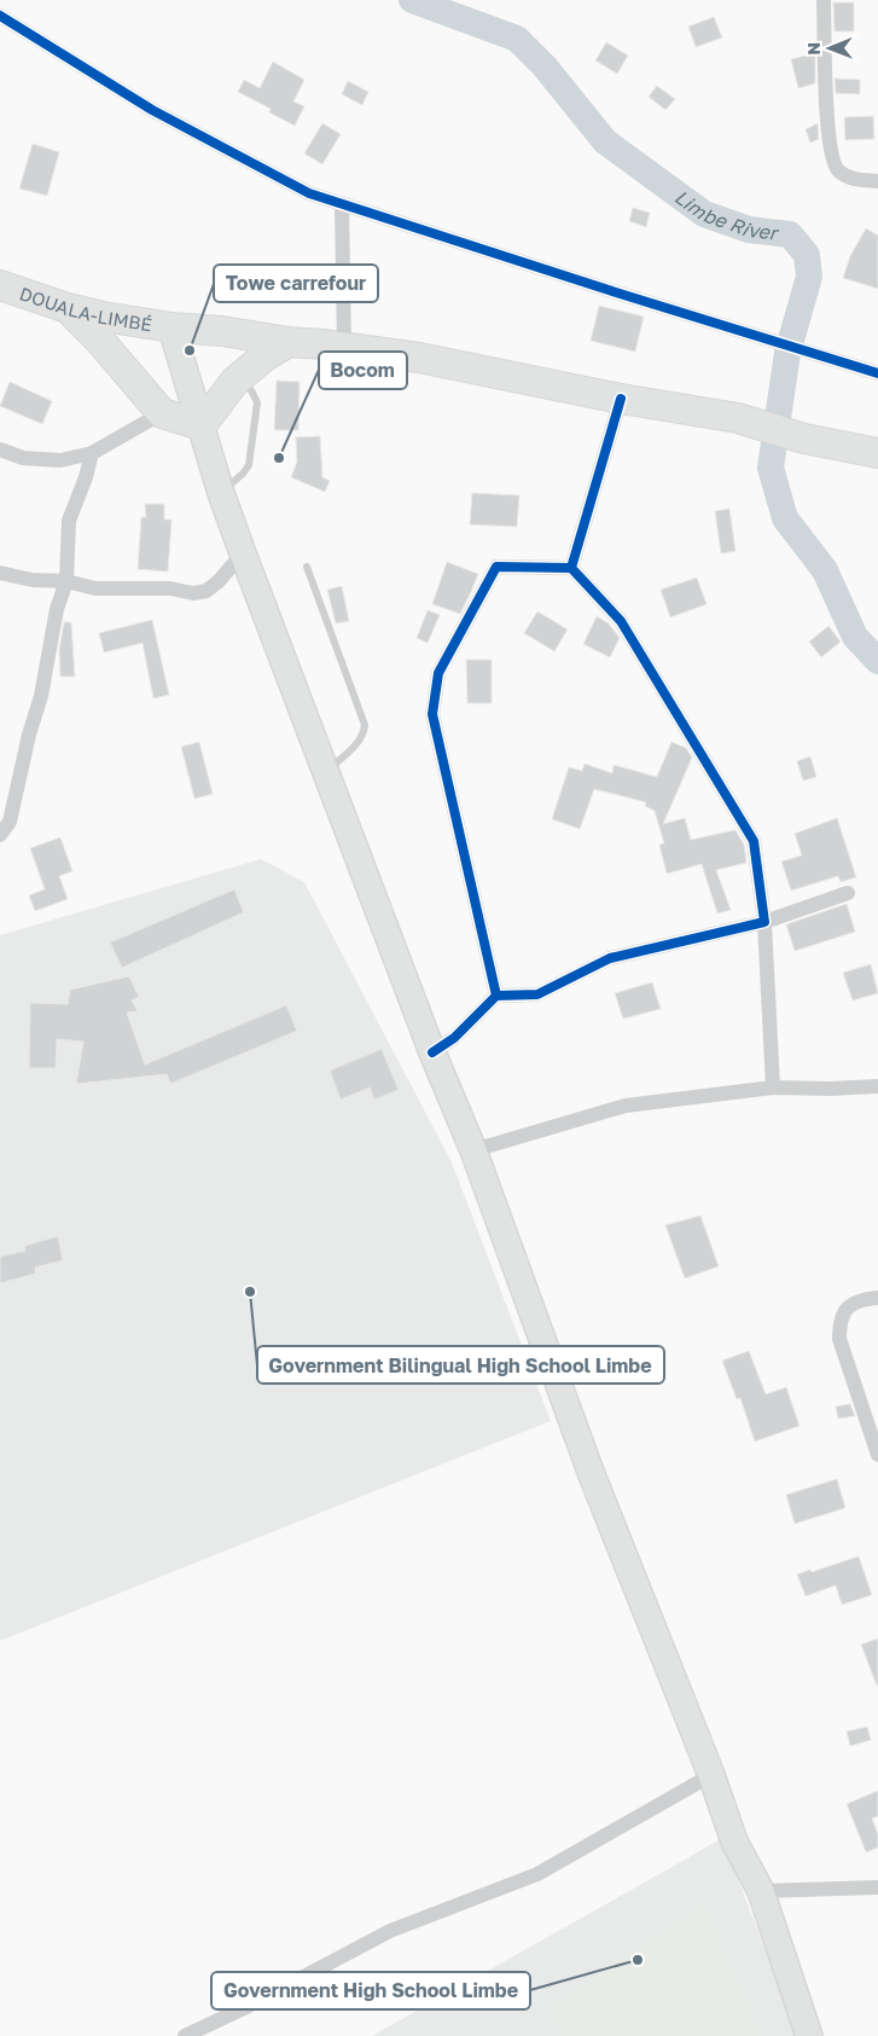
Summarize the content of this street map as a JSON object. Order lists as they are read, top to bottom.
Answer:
{
  "streets": {
    "highway": ["DOUALA-LIMBÉ"]
  },
  "water": ["Limbe River"],
  "places": [
    "Towe carrefour",
    "Bocom",
    "Government Bilingual High School Limbe",
    "Government High School Limbe"
  ],
  "north": "left"
}
